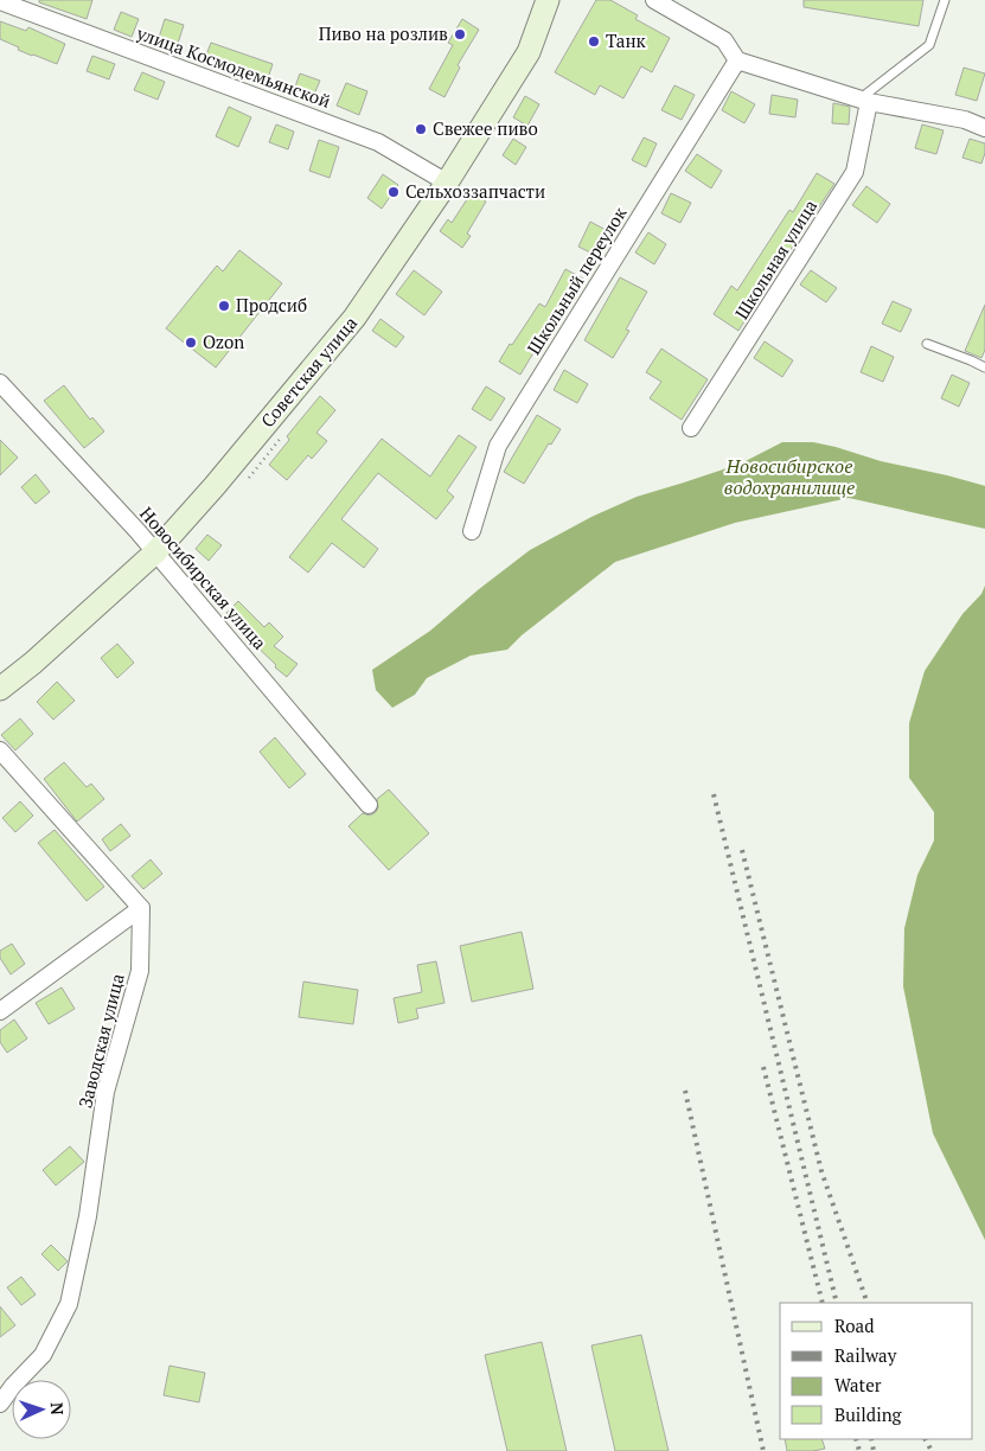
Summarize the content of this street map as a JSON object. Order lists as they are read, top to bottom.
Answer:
{
  "streets": {
    "main road": ["Советская улица"],
    "street": [
      "улица Космодемьянской",
      "Школьная улица",
      "Школьный переулок",
      "Новосибирская улица",
      "Заводская улица"
    ]
  },
  "crossings": [
    ["улица Космодемьянской", "Советская улица"],
    ["Советская улица", "Новосибирская улица"]
  ],
  "water": ["Новосибирское водохранилище"],
  "places": [
    "Пиво на розлив",
    "Танк",
    "Свежее пиво",
    "Сельхоззапчасти",
    "Продсиб",
    "Ozon"
  ],
  "legend": [
    "Road",
    "Railway",
    "Water",
    "Building"
  ],
  "north": "right"
}
